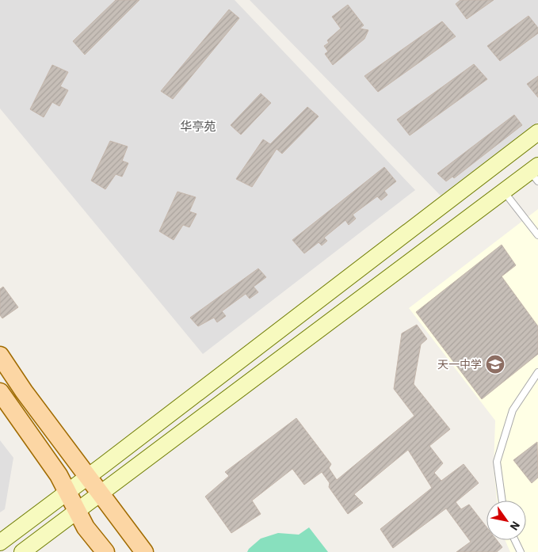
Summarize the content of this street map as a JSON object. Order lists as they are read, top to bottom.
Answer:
{
  "districts": ["华亭苑"],
  "places": {
    "school or university": ["天一中学"]
  },
  "north": "bottom right"
}
